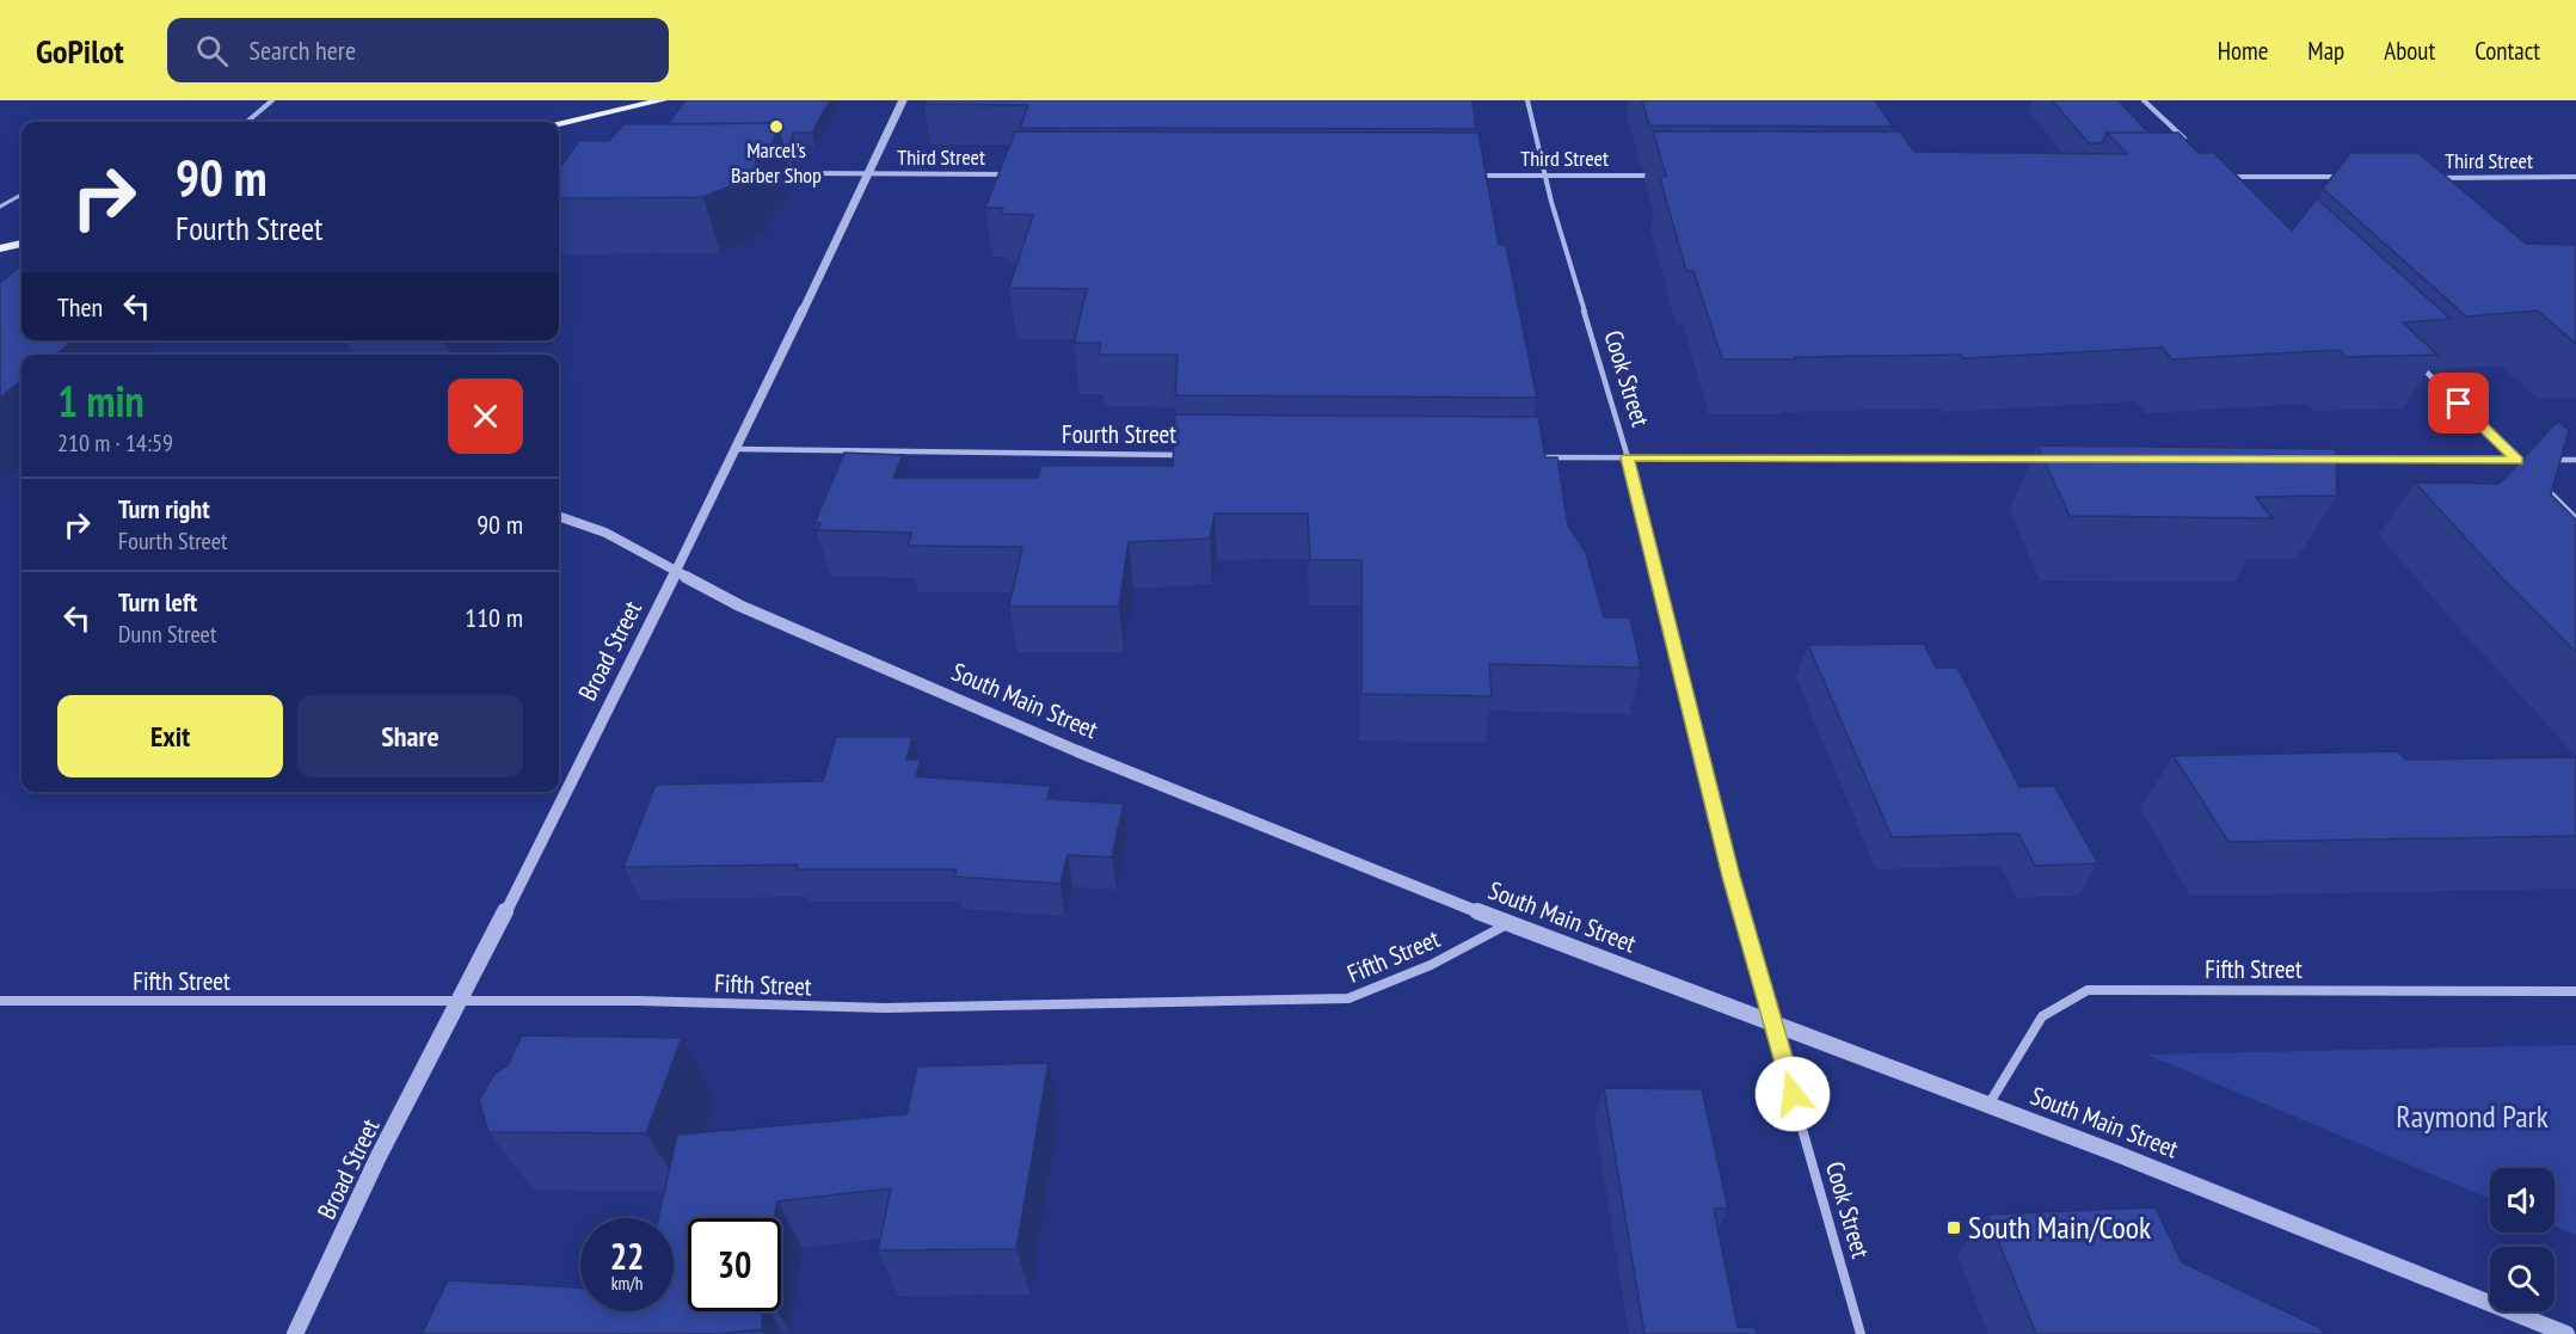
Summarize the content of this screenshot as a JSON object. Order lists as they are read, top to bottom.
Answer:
{
  "streets": {
    "street": [
      "Third Street",
      "Cook Street",
      "Fourth Street",
      "Broad Street",
      "South Main Street",
      "Fifth Street"
    ]
  },
  "crossings": [
    ["Third Street", "Cook Street"],
    ["Third Street", "Broad Street"],
    ["Cook Street", "South Main Street"],
    ["Fourth Street", "Broad Street"],
    ["Broad Street", "South Main Street"],
    ["Broad Street", "Fifth Street"],
    ["South Main Street", "Fifth Street"]
  ],
  "parks": ["Raymond Park"],
  "places": {
    "other": ["Marcel's Barber Shop"],
    "transit": ["South Main/Cook"]
  },
  "page": {
    "header": "GoPilot",
    "search": "Search here",
    "nav": [
      "Home",
      "Map",
      "About",
      "Contact"
    ],
    "turn": ["90 m", "Fourth Street"],
    "then": "Then",
    "heading": ["1 min", "210 m · 14:59"],
    "list": [
      {
        "name": "Turn right",
        "note": "Fourth Street",
        "value": "90 m"
      },
      {
        "name": "Turn left",
        "note": "Dunn Street",
        "value": "110 m"
      }
    ],
    "buttons": ["Exit", "Share"],
    "speed": "22 km/h",
    "limit": "30"
  }
}
